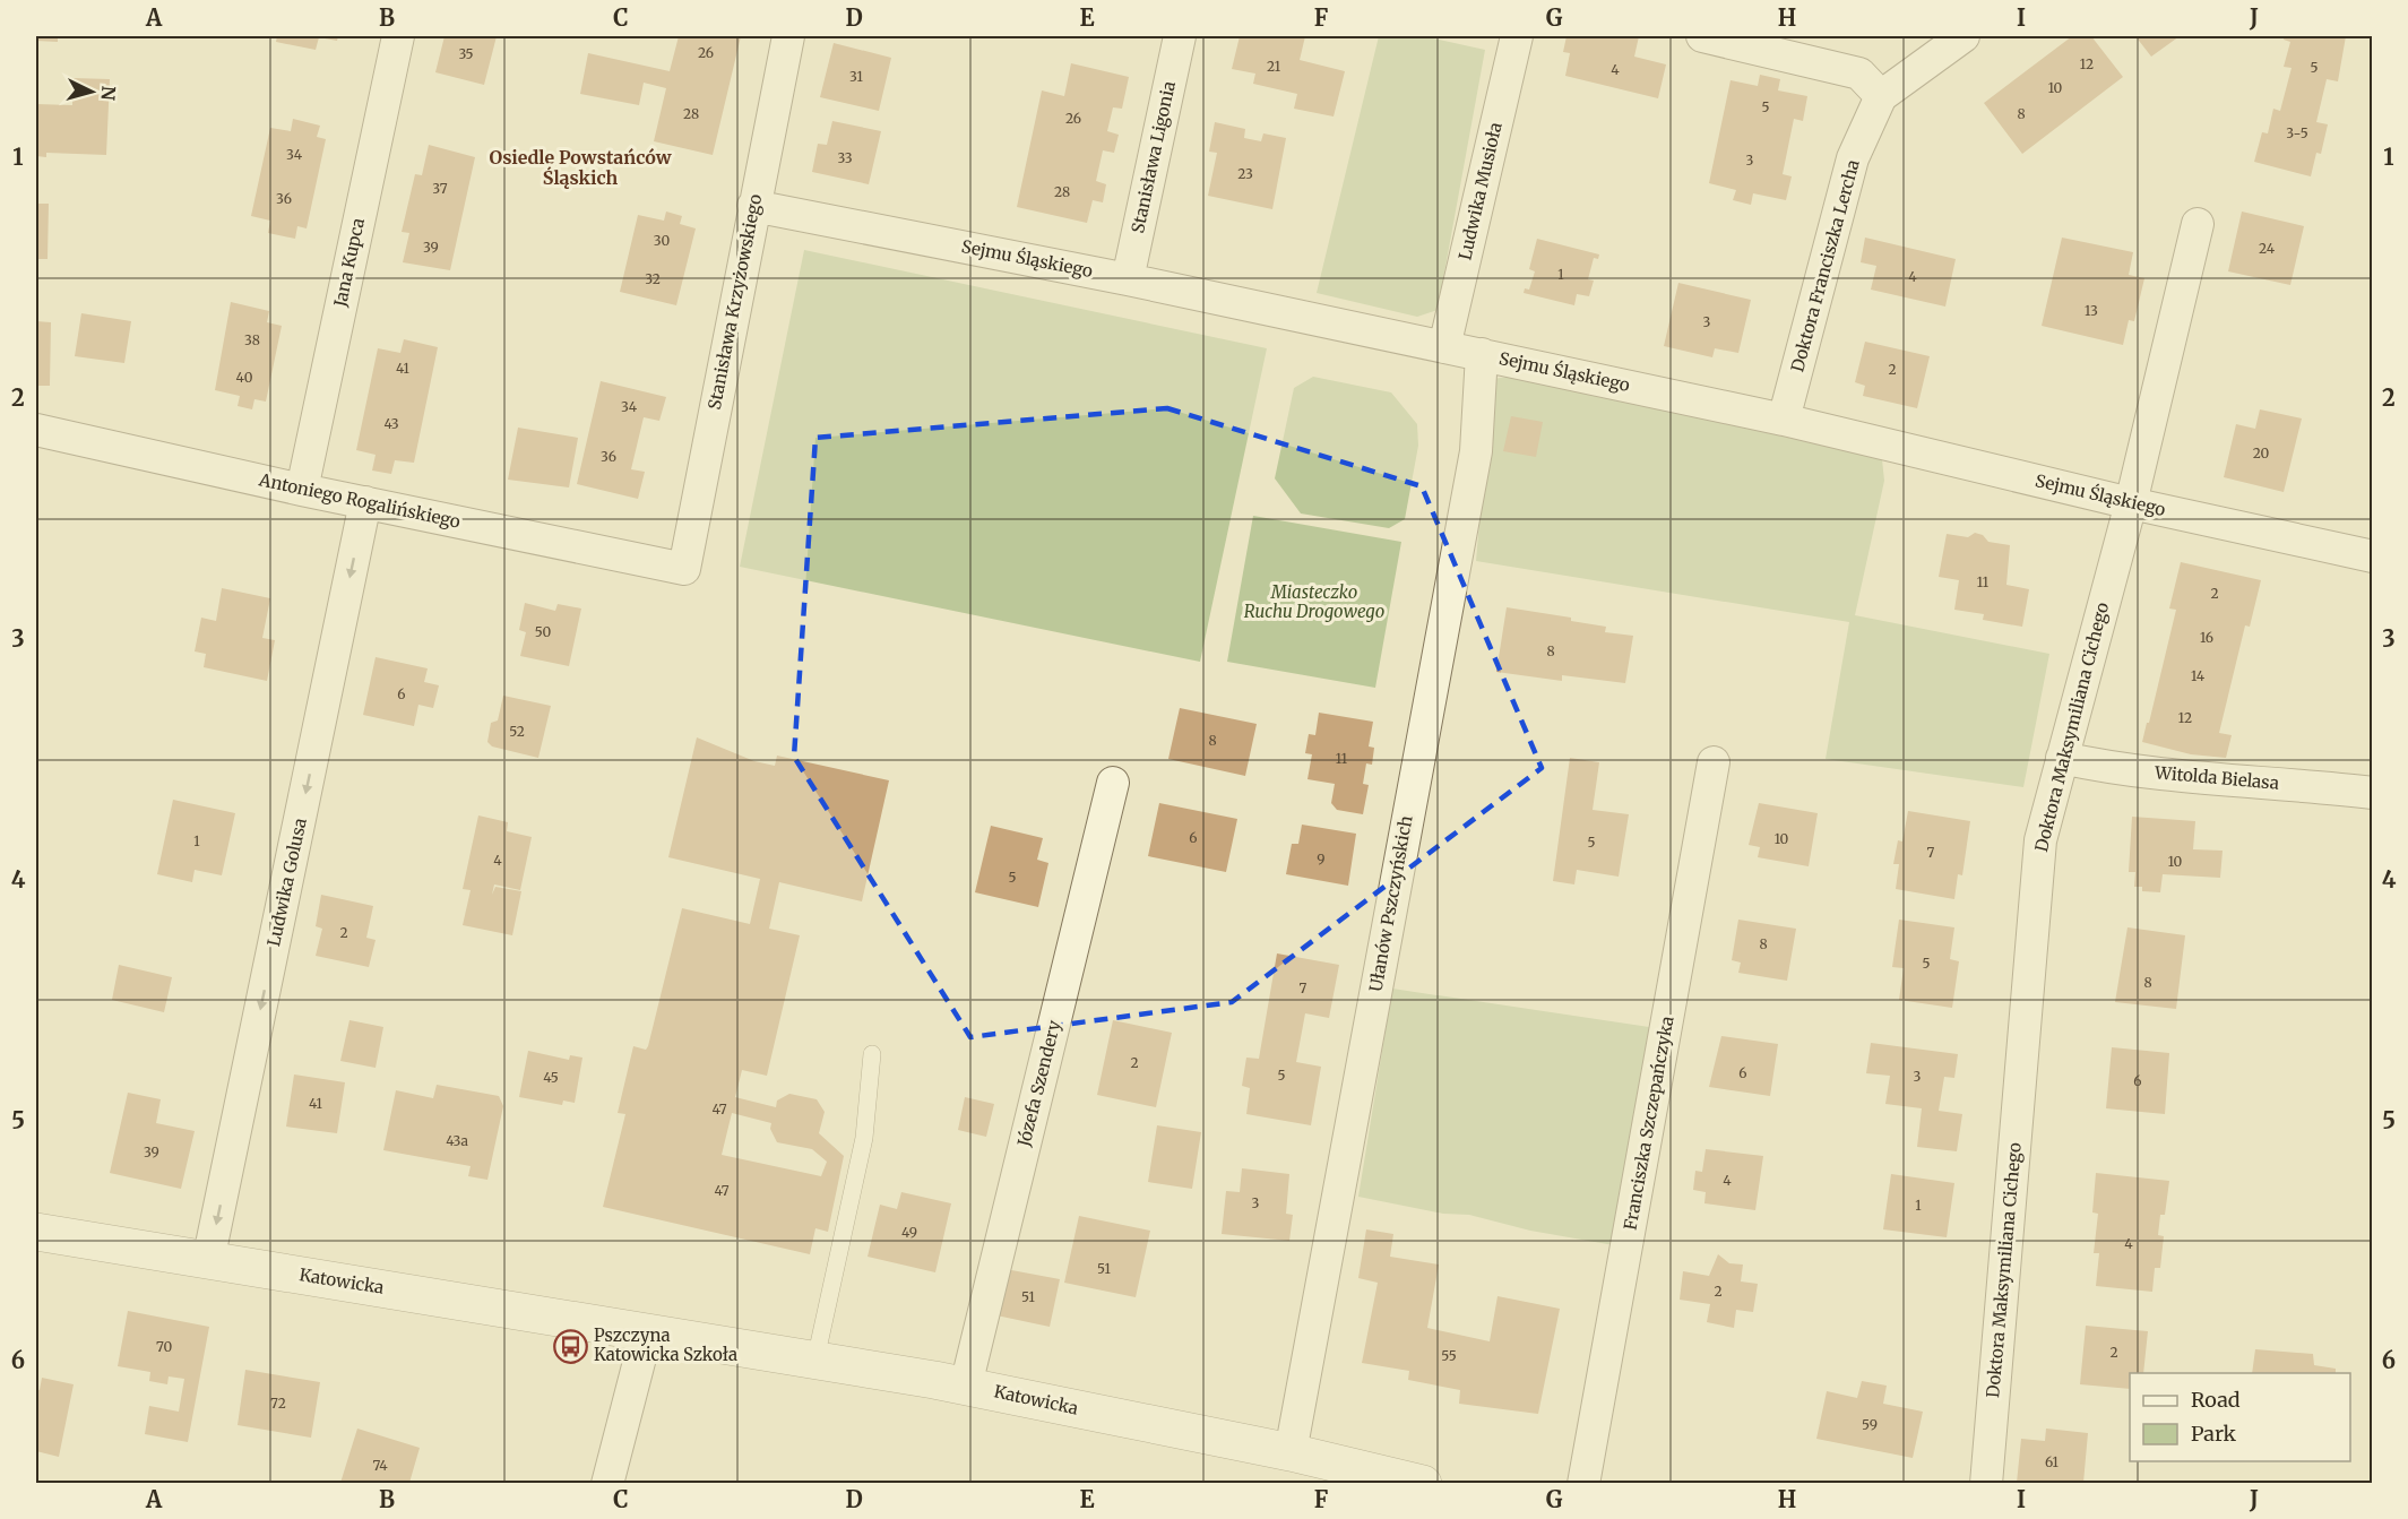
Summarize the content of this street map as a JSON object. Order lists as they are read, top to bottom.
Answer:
{
  "streets": {
    "street": [
      "Stanisława Ligonia",
      "Ludwika Musioła",
      "Sejmu Śląskiego",
      "Jana Kupca",
      "Doktora Franciszka Lercha",
      "Stanisława Krzyżowskiego",
      "Antoniego Rogalińskiego",
      "Doktora Maksymiliana Cichego",
      "Witolda Bielasa",
      "Ludwika Golusa",
      "Ułanów Pszczyńskich",
      "Józefa Szendery",
      "Franciszka Szczepańczyka",
      "Katowicka"
    ]
  },
  "crossings": [
    ["Stanisława Ligonia", "Sejmu Śląskiego"],
    ["Ludwika Musioła", "Sejmu Śląskiego"],
    ["Sejmu Śląskiego", "Doktora Franciszka Lercha"],
    ["Sejmu Śląskiego", "Stanisława Krzyżowskiego"],
    ["Sejmu Śląskiego", "Doktora Maksymiliana Cichego"],
    ["Sejmu Śląskiego", "Ułanów Pszczyńskich"],
    ["Jana Kupca", "Antoniego Rogalińskiego"],
    ["Stanisława Krzyżowskiego", "Antoniego Rogalińskiego"],
    ["Antoniego Rogalińskiego", "Ludwika Golusa"],
    ["Doktora Maksymiliana Cichego", "Witolda Bielasa"],
    ["Ludwika Golusa", "Katowicka"],
    ["Ułanów Pszczyńskich", "Katowicka"],
    ["Józefa Szendery", "Katowicka"]
  ],
  "one_way": ["Ludwika Golusa"],
  "districts": ["Osiedle Powstańców Śląskich"],
  "parks": ["Miasteczko Ruchu Drogowego"],
  "places": {
    "bus stop": ["Pszczyna Katowicka Szkoła"]
  },
  "house_numbers": [
    "26",
    "35",
    "12",
    "21",
    "5",
    "4",
    "31",
    "10",
    "5",
    "28",
    "8",
    "26",
    "3-5",
    "34",
    "33",
    "3",
    "23",
    "37",
    "28",
    "36",
    "30",
    "39",
    "24",
    "1",
    "4",
    "32",
    "13",
    "3",
    "38",
    "41",
    "2",
    "40",
    "34",
    "43",
    "20",
    "36",
    "11",
    "2",
    "50",
    "16",
    "8",
    "14",
    "6",
    "12",
    "52",
    "8",
    "11",
    "6",
    "10",
    "1",
    "5",
    "7",
    "9",
    "4",
    "10",
    "5",
    "2",
    "8",
    "5",
    "8",
    "7",
    "2",
    "6",
    "5",
    "3",
    "45",
    "6",
    "41",
    "47",
    "43a",
    "39",
    "4",
    "47",
    "3",
    "1",
    "49",
    "4",
    "51",
    "2",
    "51",
    "70",
    "2",
    "55",
    "72",
    "59",
    "61",
    "74"
  ],
  "legend": ["Road", "Park"],
  "north": "right",
  "grid": {
    "columns": [
      "A",
      "B",
      "C",
      "D",
      "E",
      "F",
      "G",
      "H",
      "I",
      "J"
    ],
    "rows": [
      "1",
      "2",
      "3",
      "4",
      "5",
      "6"
    ]
  }
}
